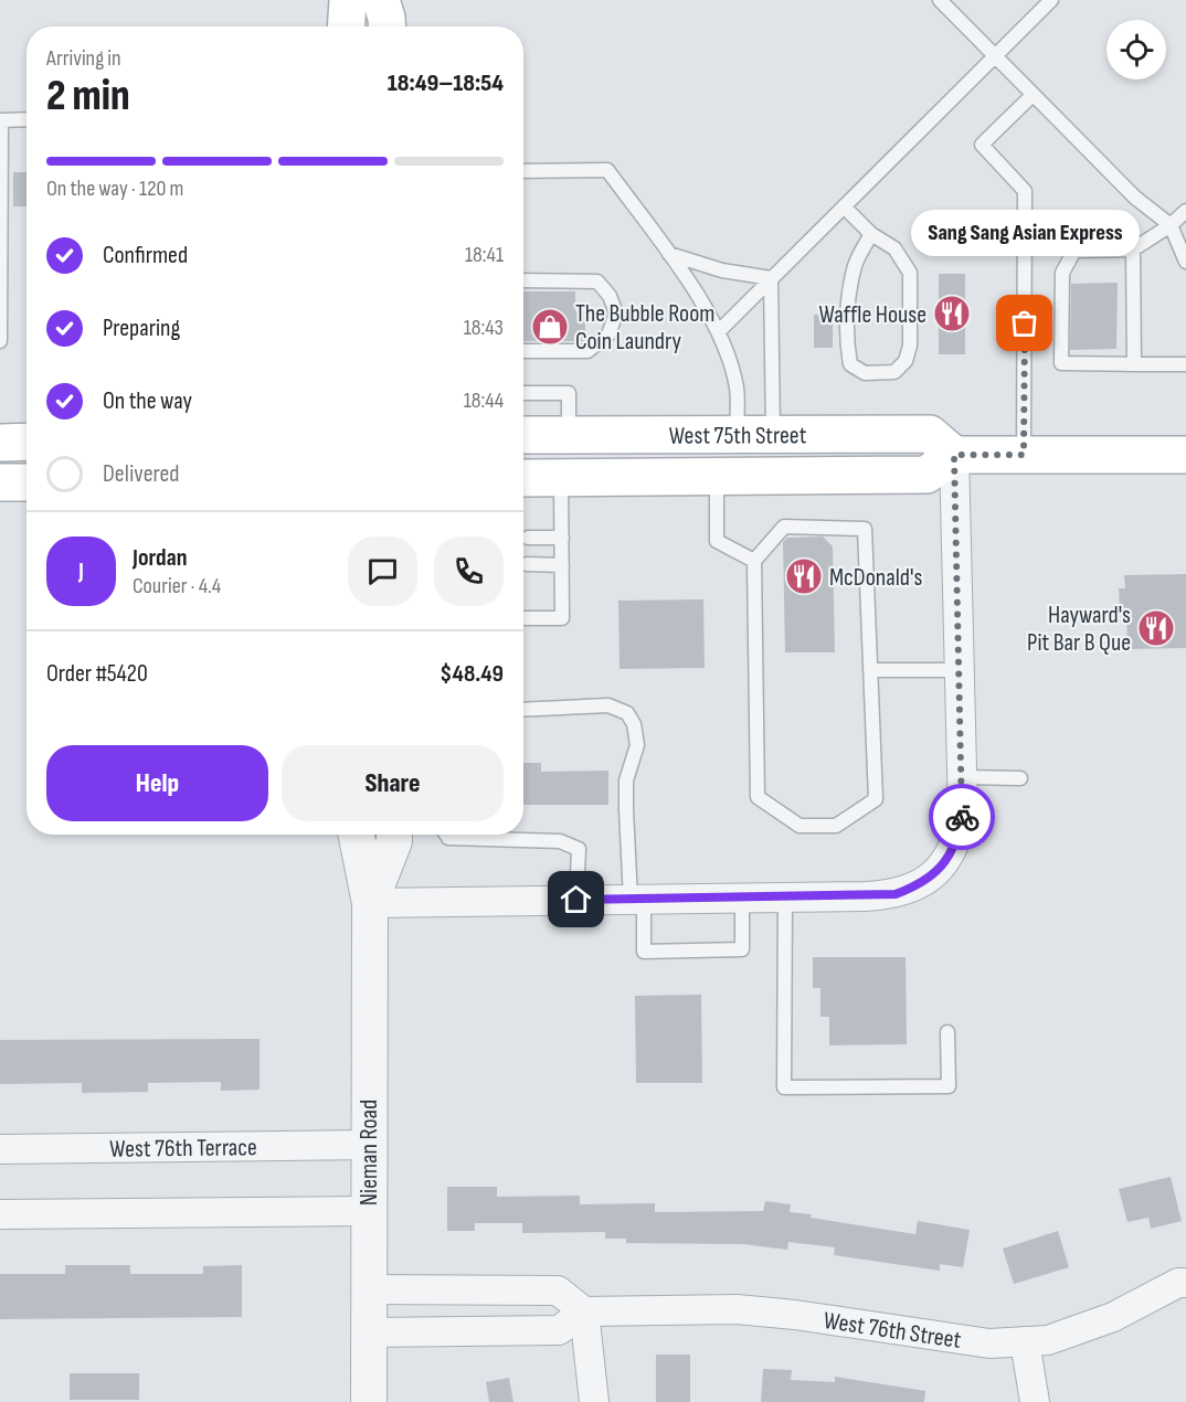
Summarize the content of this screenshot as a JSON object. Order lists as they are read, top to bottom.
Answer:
{
  "streets": {
    "main road": ["West 75th Street"],
    "street": ["West 76th Terrace", "Nieman Road", "West 76th Street"]
  },
  "crossings": [
    ["West 76th Terrace", "Nieman Road"]
  ],
  "places": {
    "restaurant": ["Waffle House", "McDonald's", "Hayward's Pit Bar B Que"],
    "other": ["Sang Sang Asian Express"],
    "shop": ["The Bubble Room Coin Laundry"]
  },
  "page": {
    "heading": ["2 min", "Arriving in", "18:49–18:54"],
    "panel": [
      "Jordan",
      "Courier · 4.4",
      "Order #5420",
      "$48.49"
    ],
    "bar": "On the way · 120 m",
    "bubble": "Sang Sang Asian Express",
    "list": [
      ["Confirmed", "18:41"],
      ["Preparing", "18:43"],
      ["On the way", "18:44"],
      "Delivered"
    ],
    "round": "J",
    "buttons": ["Help", "Share"]
  }
}
